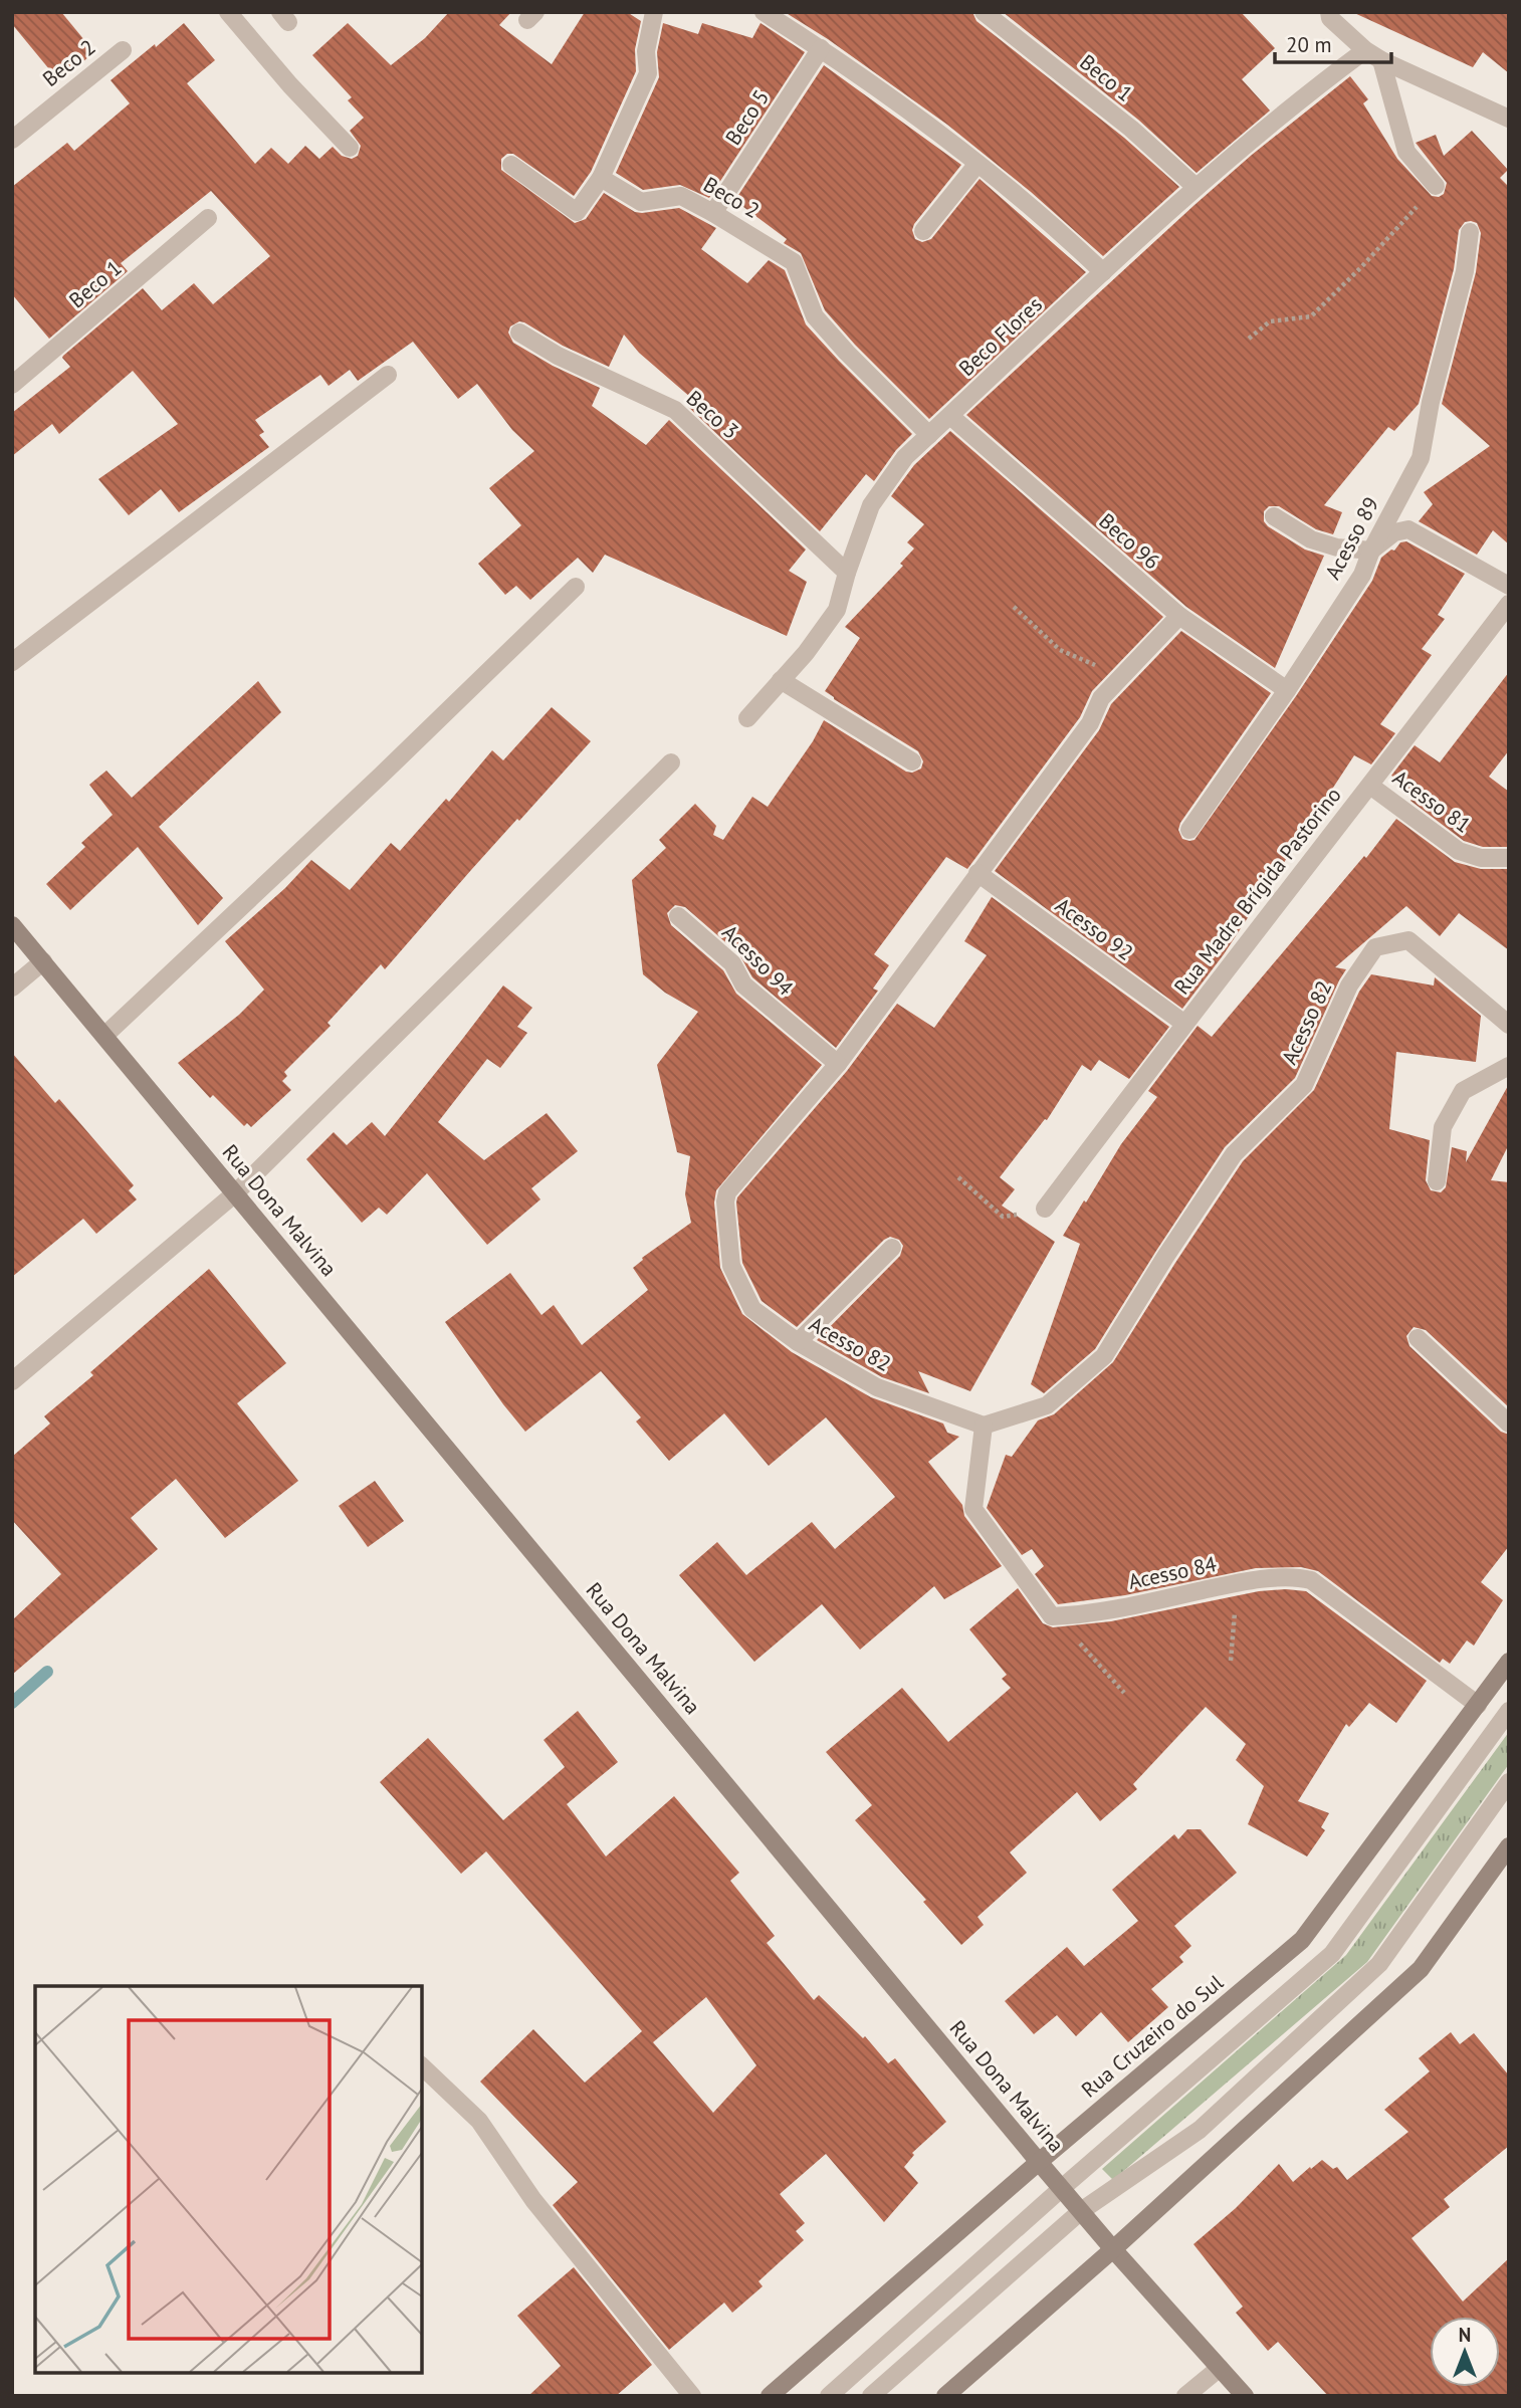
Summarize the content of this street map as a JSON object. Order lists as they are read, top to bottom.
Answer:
{
  "streets": {
    "street": [
      "Beco 2",
      "Beco 1",
      "Beco 5",
      "Beco Flores",
      "Beco 3",
      "Acesso 89",
      "Beco 96",
      "Acesso 81",
      "Rua Madre Brígida Pastorino",
      "Acesso 92",
      "Acesso 94",
      "Acesso 82",
      "Rua Dona Malvina",
      "Acesso 84",
      "Rua Cruzeiro do Sul"
    ]
  },
  "crossings": [
    ["Beco 2", "Beco 5"],
    ["Beco 2", "Beco Flores"],
    ["Beco 1", "Beco Flores"],
    ["Beco Flores", "Beco 3"],
    ["Beco Flores", "Beco 96"],
    ["Acesso 89", "Beco 96"],
    ["Beco 96", "Acesso 82"],
    ["Acesso 81", "Rua Madre Brígida Pastorino"],
    ["Rua Madre Brígida Pastorino", "Acesso 92"],
    ["Acesso 92", "Acesso 82"],
    ["Acesso 94", "Acesso 82"],
    ["Rua Dona Malvina", "Rua Cruzeiro do Sul"],
    ["Acesso 84", "Rua Cruzeiro do Sul"]
  ],
  "scale_bar": "20 m",
  "north": "top"
}
